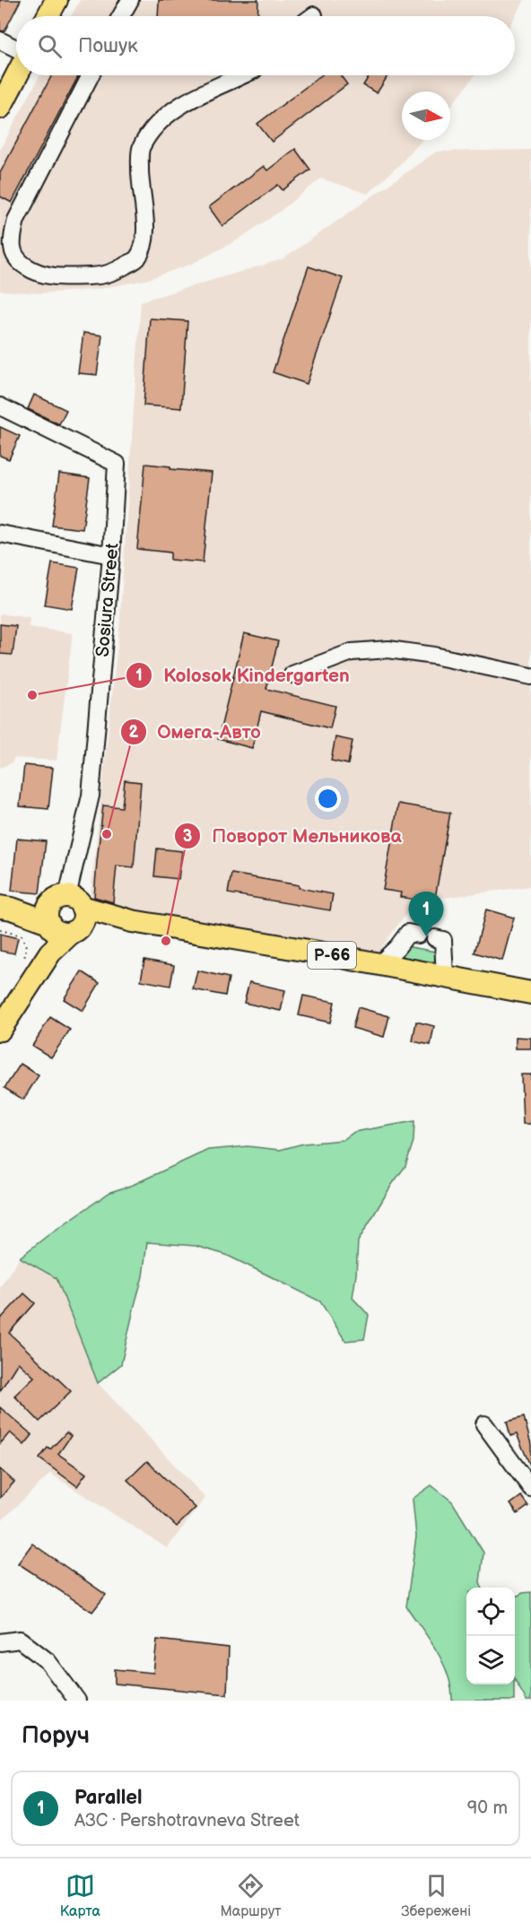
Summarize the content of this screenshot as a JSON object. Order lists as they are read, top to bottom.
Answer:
{
  "streets": {
    "main road": ["Р-66"],
    "street": ["Sosiura Street"]
  },
  "crossings": [
    ["Sosiura Street", "Р-66"]
  ],
  "places": ["Kolosok Kindergarten", "Омега-Авто", "Поворот Мельникова"],
  "north": "right",
  "page": {
    "search": "Пошук",
    "pins": "1",
    "heading": "Поруч",
    "list": [
      {
        "mark": "1",
        "name": "Parallel",
        "note": "АЗС · Pershotravneva Street",
        "value": "90 m"
      }
    ],
    "nav": ["Карта", "Маршрут", "Збережені"]
  }
}
